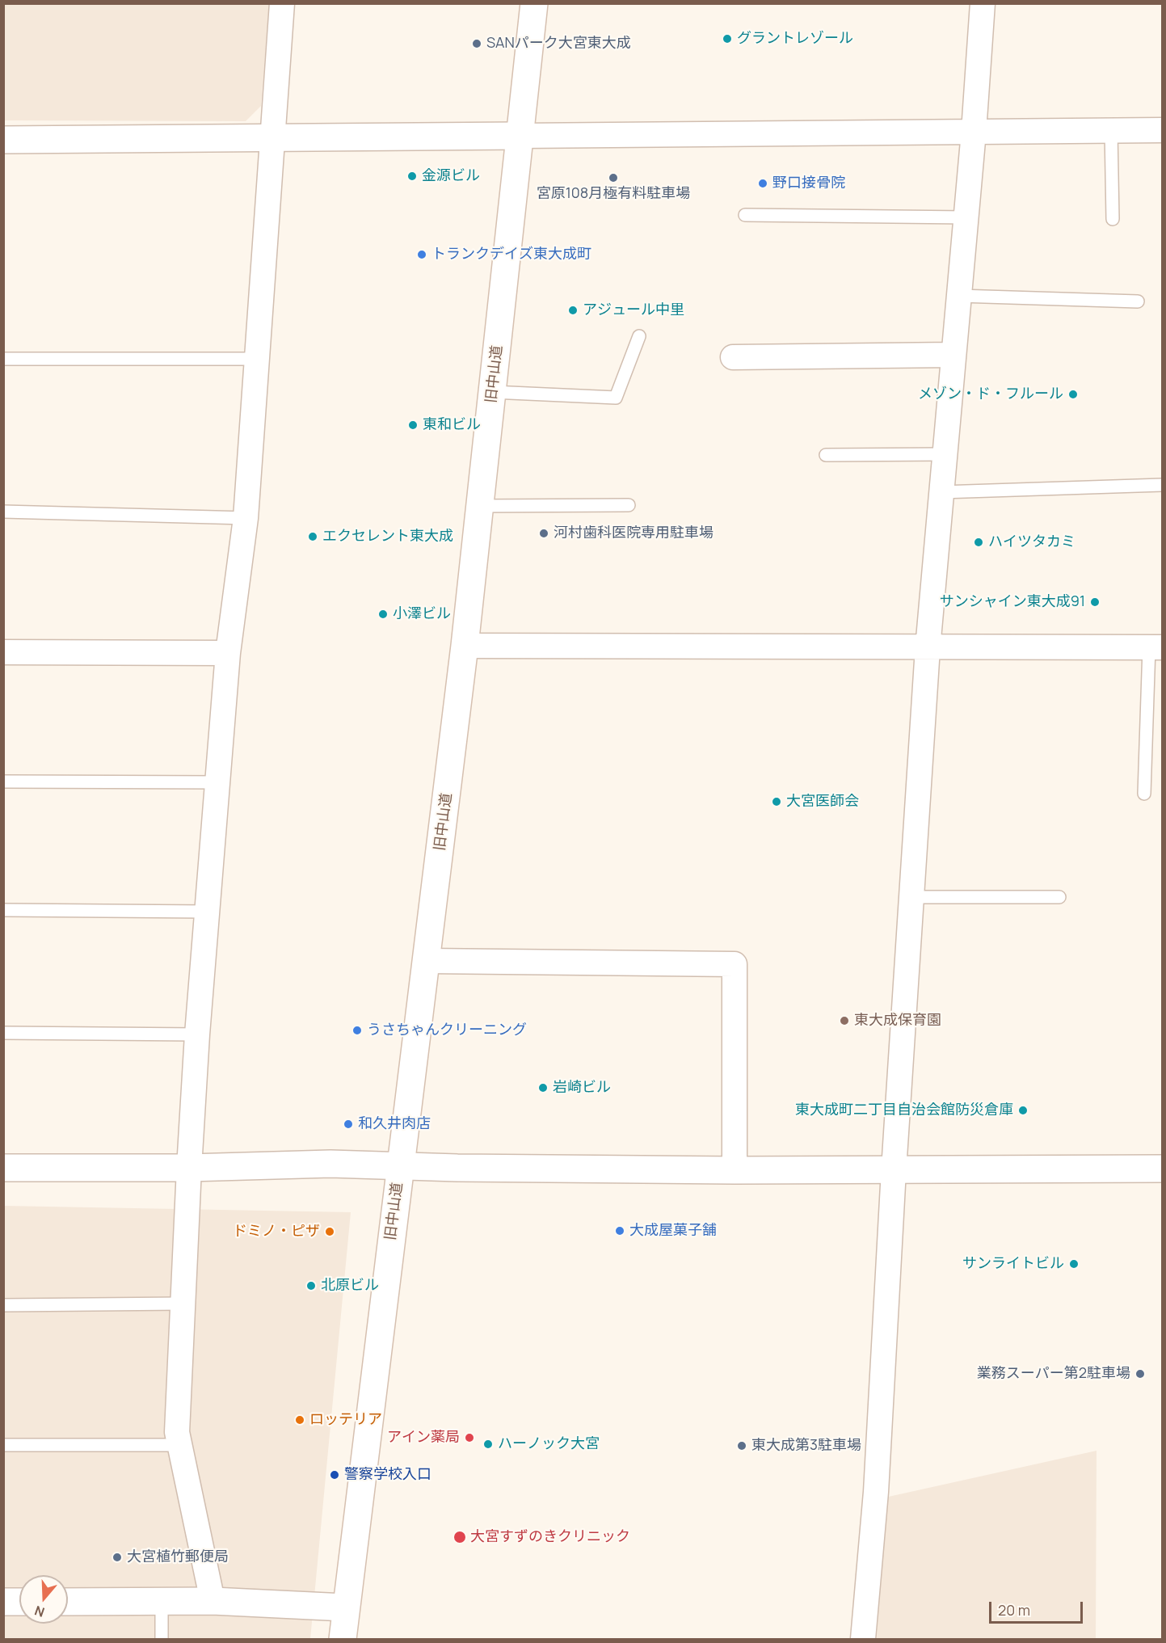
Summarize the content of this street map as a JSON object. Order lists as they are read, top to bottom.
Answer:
{
  "streets": {
    "street": ["旧中山道"]
  },
  "places": [
    "グラントレゾール",
    "SANパーク大宮東大成",
    "金源ビル",
    "宮原108月極有料駐車場",
    "野口接骨院",
    "トランクデイズ東大成町",
    "アジュール中里",
    "メゾン・ド・フルール",
    "東和ビル",
    "河村歯科医院専用駐車場",
    "エクセレント東大成",
    "ハイツタカミ",
    "サンシャイン東大成91",
    "小澤ビル",
    "大宮医師会",
    "東大成保育園",
    "うさちゃんクリーニング",
    "岩崎ビル",
    "東大成町二丁目自治会館防災倉庫",
    "和久井肉店",
    "大成屋菓子舗",
    "ドミノ・ピザ",
    "サンライトビル",
    "北原ビル",
    "業務スーパー第2駐車場",
    "ロッテリア",
    "アイン薬局",
    "ハーノック大宮",
    "東大成第3駐車場",
    "警察学校入口",
    "大宮すずのきクリニック",
    "大宮植竹郵便局"
  ],
  "scale_bar": "20 m",
  "north": "bottom"
}
